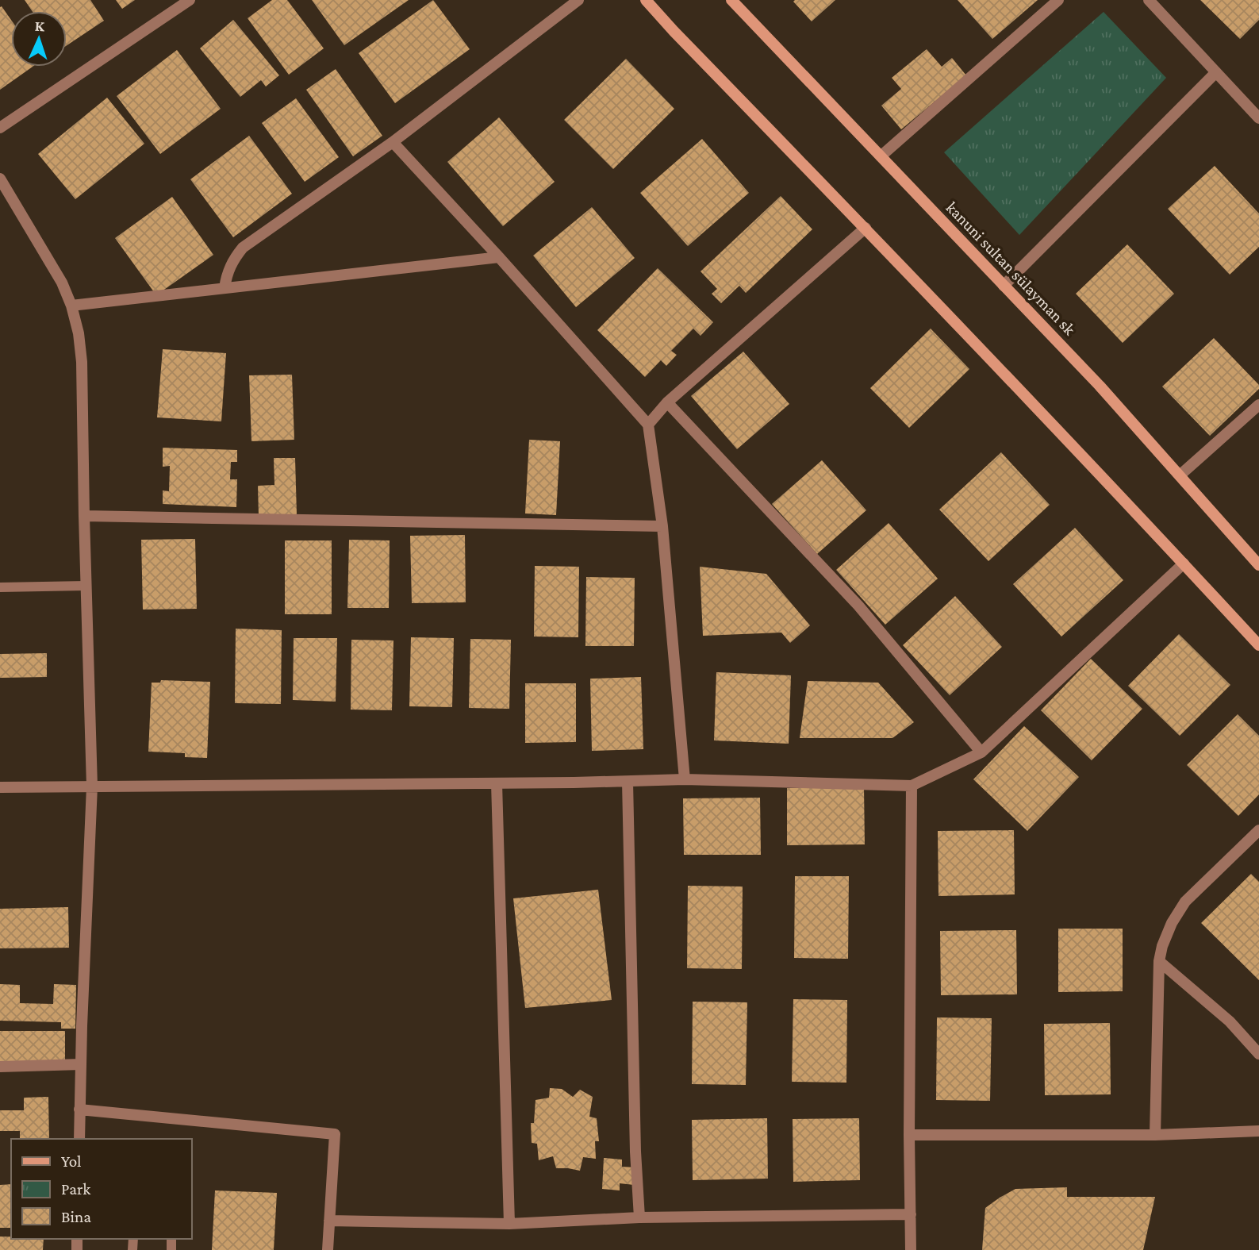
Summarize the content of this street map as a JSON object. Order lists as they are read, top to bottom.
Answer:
{
  "streets": {
    "main road": ["kanuni sultan sülayman sk"]
  },
  "legend": ["Yol", "Park", "Bina"],
  "north": "top"
}
